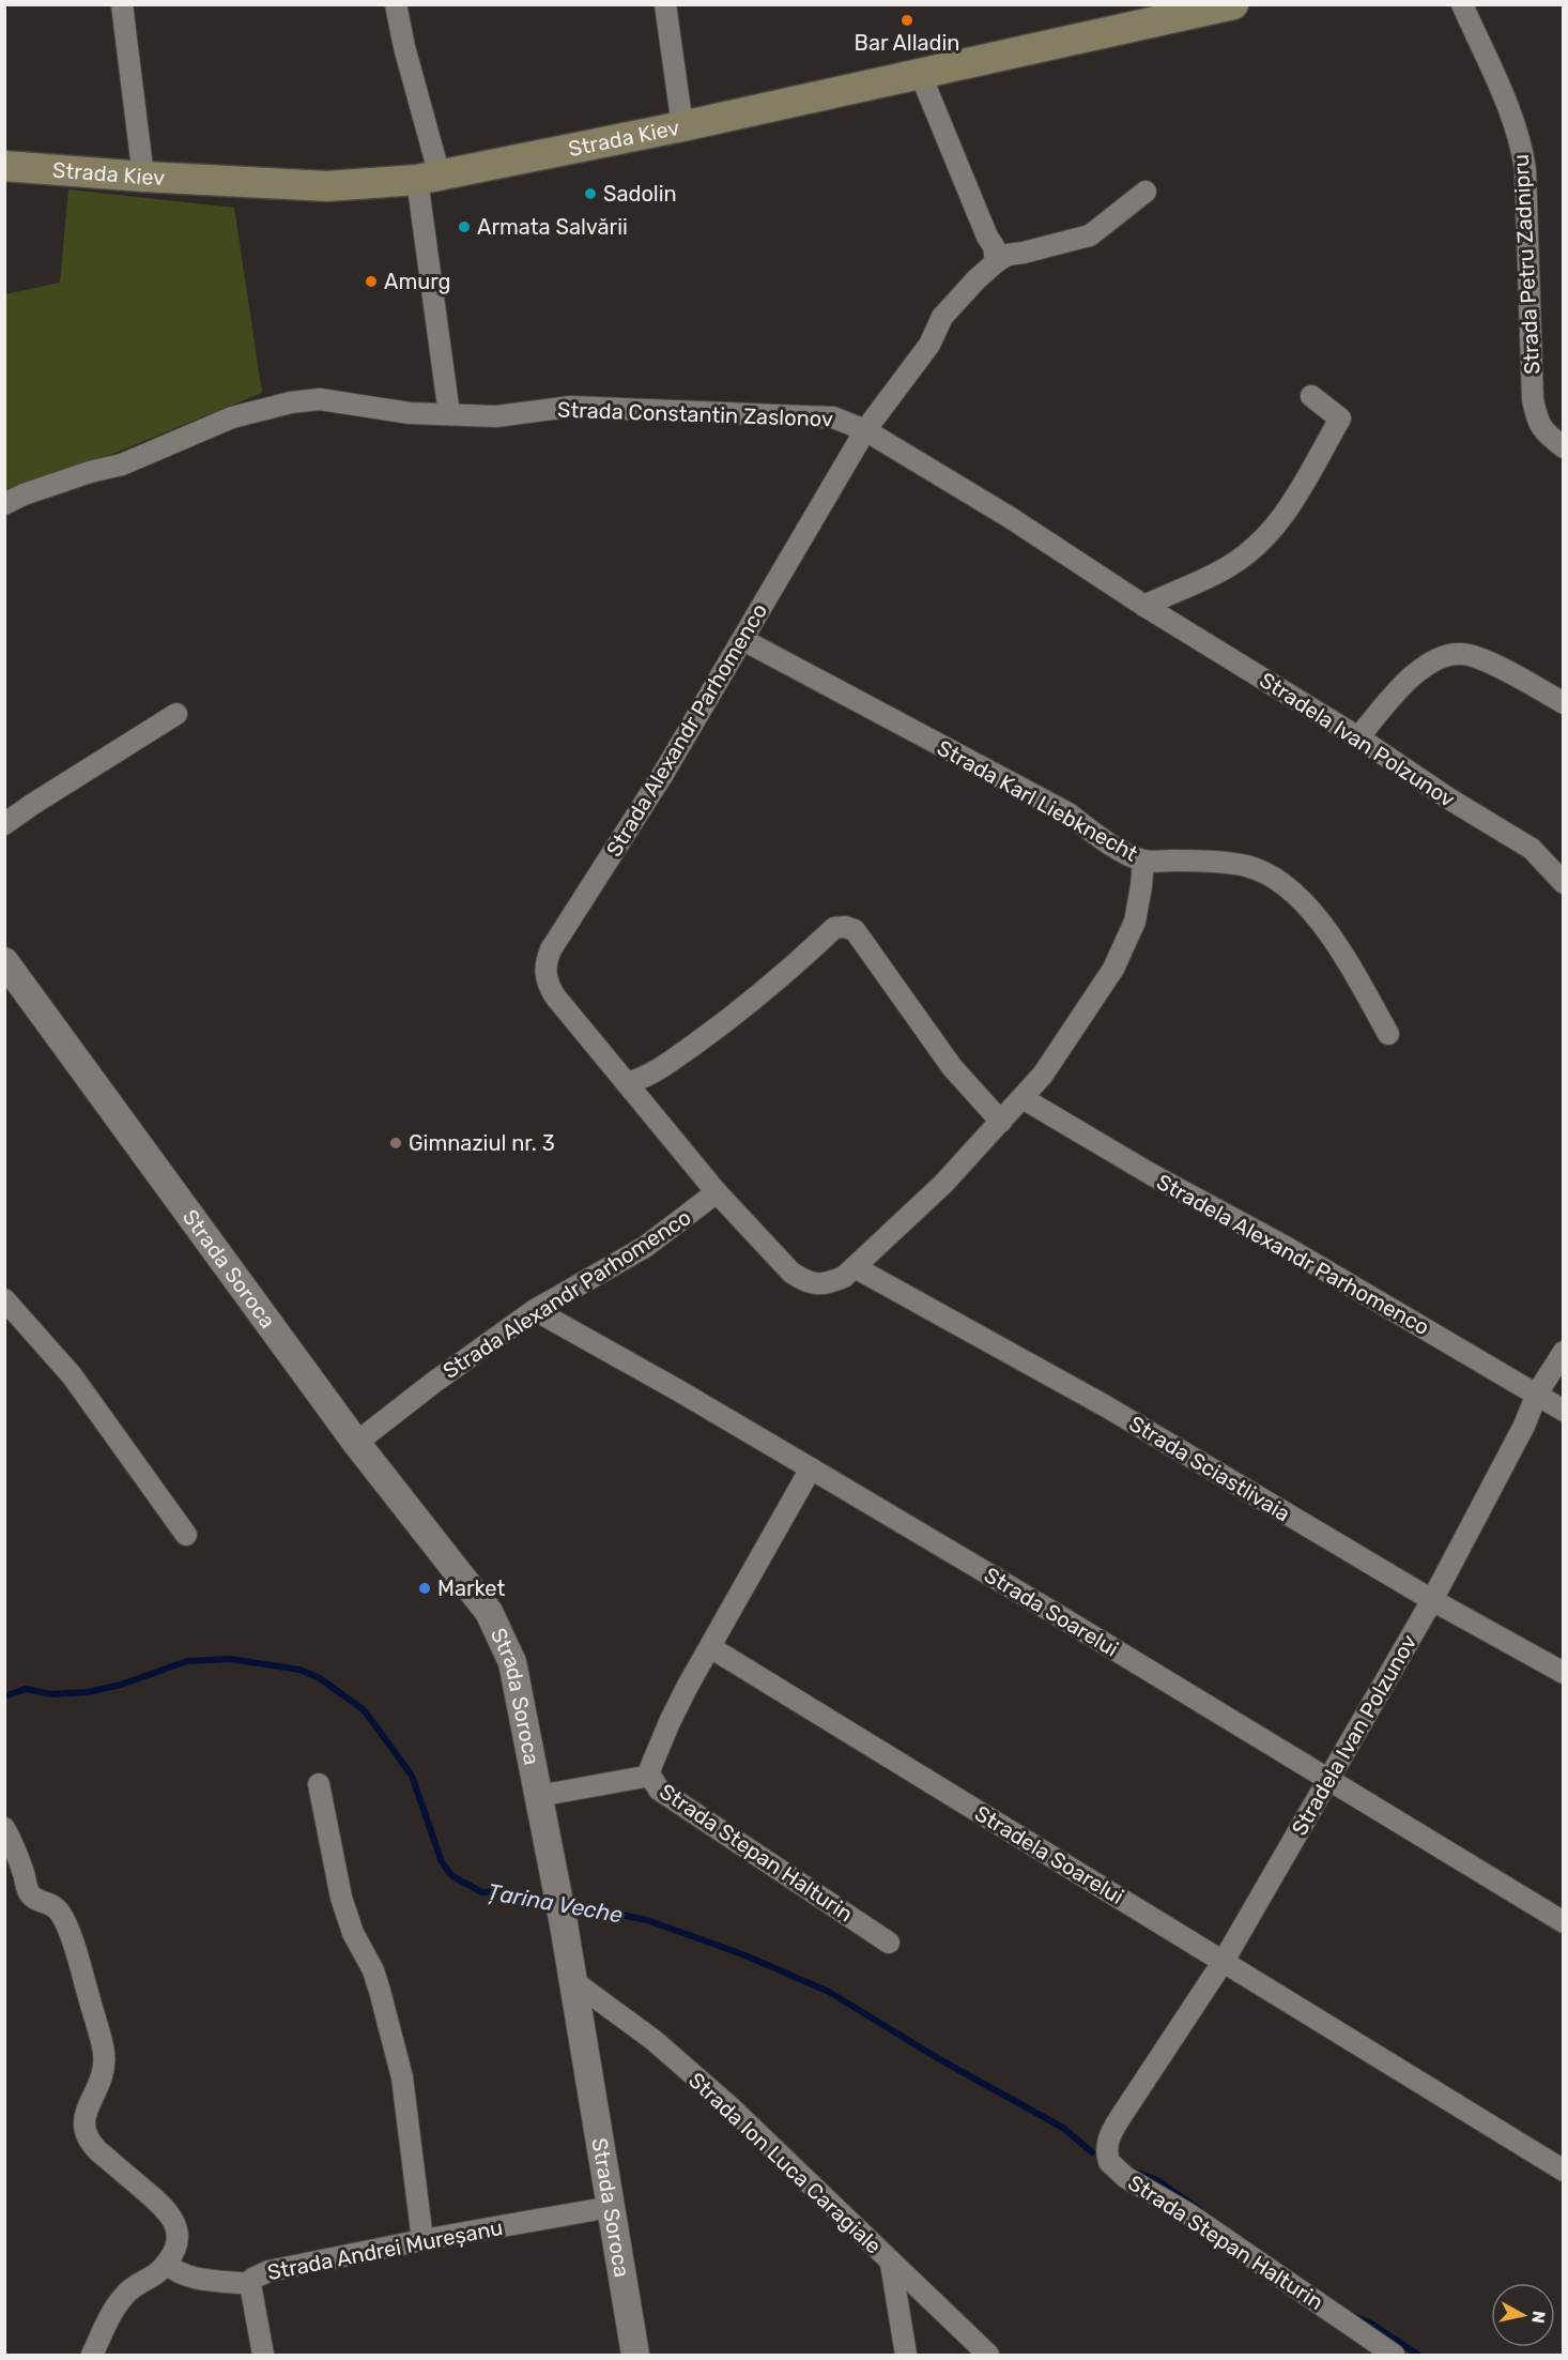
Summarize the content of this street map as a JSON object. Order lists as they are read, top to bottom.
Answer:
{
  "streets": {
    "main road": ["Strada Kiev"],
    "street": [
      "Strada Petru Zadnipru",
      "Strada Constantin Zaslonov",
      "Strada Alexandr Parhomenco",
      "Stradela Ivan Polzunov",
      "Strada Karl Liebknecht",
      "Stradela Alexandr Parhomenco",
      "Strada Soroca",
      "Strada Sciastlivaia",
      "Strada Soarelui",
      "Strada Stepan Halturin",
      "Stradela Soarelui",
      "Strada Ion Luca Caragiale",
      "Strada Andrei Mureșanu"
    ]
  },
  "crossings": [
    ["Strada Constantin Zaslonov", "Strada Alexandr Parhomenco"],
    ["Strada Constantin Zaslonov", "Stradela Ivan Polzunov"],
    ["Strada Alexandr Parhomenco", "Stradela Ivan Polzunov"],
    ["Strada Alexandr Parhomenco", "Strada Karl Liebknecht"],
    ["Strada Alexandr Parhomenco", "Stradela Alexandr Parhomenco"],
    ["Strada Alexandr Parhomenco", "Strada Soroca"],
    ["Strada Alexandr Parhomenco", "Strada Sciastlivaia"],
    ["Strada Alexandr Parhomenco", "Strada Soarelui"],
    ["Stradela Ivan Polzunov", "Stradela Alexandr Parhomenco"],
    ["Stradela Ivan Polzunov", "Strada Sciastlivaia"],
    ["Stradela Ivan Polzunov", "Strada Soarelui"],
    ["Stradela Ivan Polzunov", "Strada Stepan Halturin"],
    ["Stradela Ivan Polzunov", "Stradela Soarelui"],
    ["Strada Soroca", "Strada Ion Luca Caragiale"],
    ["Strada Soroca", "Strada Andrei Mureșanu"],
    ["Strada Stepan Halturin", "Stradela Soarelui"]
  ],
  "water": ["Țarina Veche"],
  "places": [
    "Bar Alladin",
    "Sadolin",
    "Armata Salvării",
    "Amurg",
    "Gimnaziul nr. 3",
    "Market"
  ],
  "north": "right"
}
